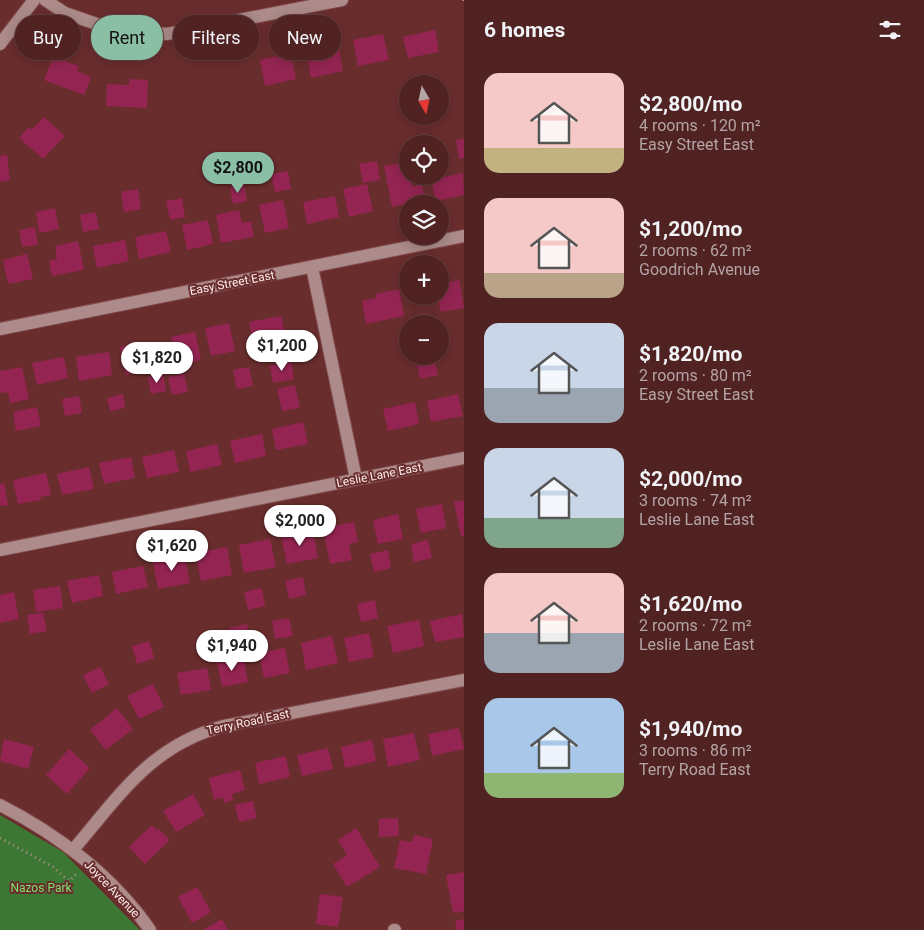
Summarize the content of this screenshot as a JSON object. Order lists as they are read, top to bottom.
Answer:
{
  "streets": {
    "street": [
      "Easy Street East",
      "Leslie Lane East",
      "Terry Road East",
      "Joyce Avenue"
    ]
  },
  "crossings": [
    ["Terry Road East", "Joyce Avenue"]
  ],
  "parks": ["Nazos Park"],
  "north": "bottom",
  "page": {
    "heading": "6 homes",
    "chip": [
      "Buy",
      "Rent",
      "Filters",
      "New"
    ],
    "list": [
      {
        "name": "$2,800/mo",
        "note": "4 rooms · 120 m² · Easy Street East"
      },
      {
        "name": "$1,200/mo",
        "note": "2 rooms · 62 m² · Goodrich Avenue"
      },
      {
        "name": "$1,820/mo",
        "note": "2 rooms · 80 m² · Easy Street East"
      },
      {
        "name": "$2,000/mo",
        "note": "3 rooms · 74 m² · Leslie Lane East"
      },
      {
        "name": "$1,620/mo",
        "note": "2 rooms · 72 m² · Leslie Lane East"
      },
      {
        "name": "$1,940/mo",
        "note": "3 rooms · 86 m² · Terry Road East"
      }
    ],
    "map_buttons": ["+", "−"],
    "price": [
      "$2,800",
      "$1,200",
      "$1,820",
      "$2,000",
      "$1,620",
      "$1,940"
    ]
  }
}
